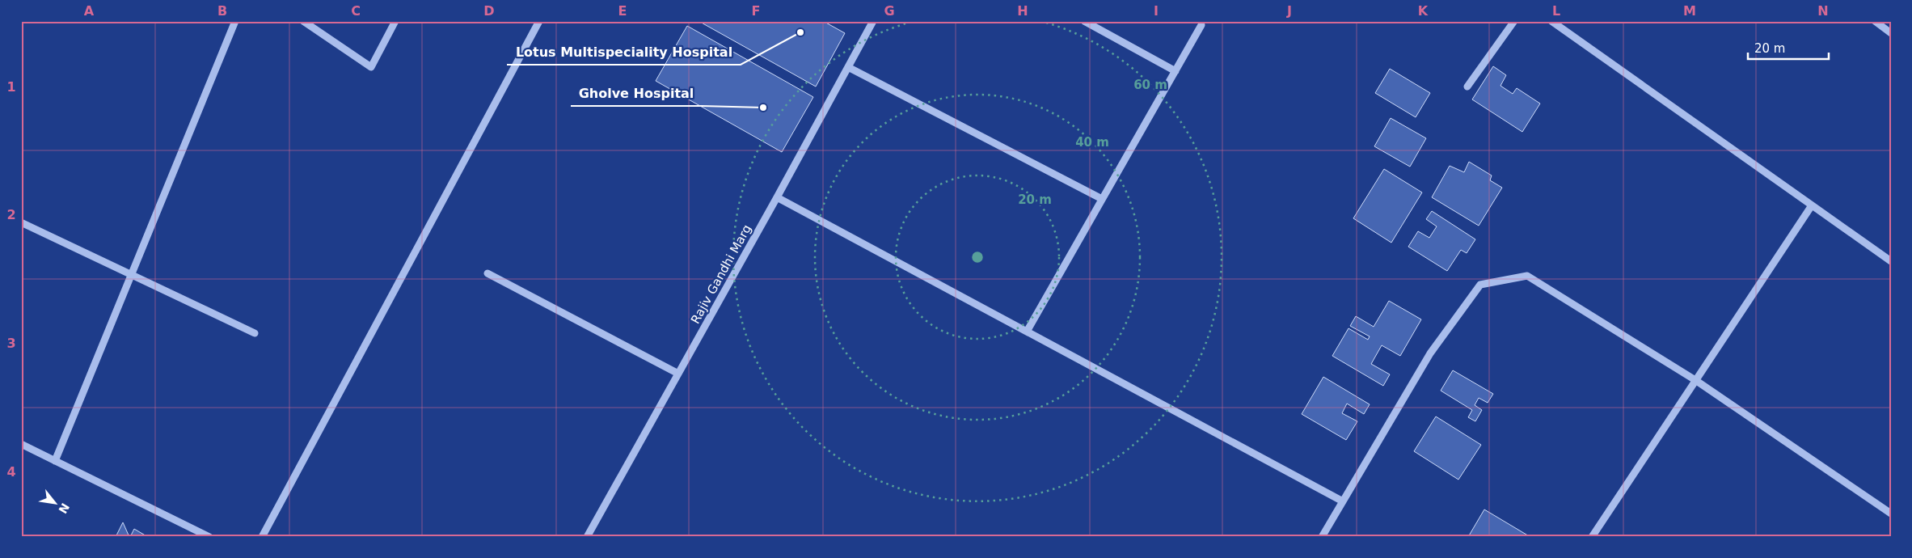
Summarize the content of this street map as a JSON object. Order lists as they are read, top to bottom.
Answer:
{
  "streets": {
    "street": ["Rajiv Gandhi Marg"]
  },
  "places": ["Lotus Multispeciality Hospital", "Gholve Hospital"],
  "scale_bar": "20 m",
  "north": "bottom right",
  "grid": {
    "columns": [
      "A",
      "B",
      "C",
      "D",
      "E",
      "F",
      "G",
      "H",
      "I",
      "J",
      "K",
      "L",
      "M",
      "N"
    ],
    "rows": [
      "1",
      "2",
      "3",
      "4"
    ]
  },
  "rings": ["60 m", "40 m", "20 m"]
}
